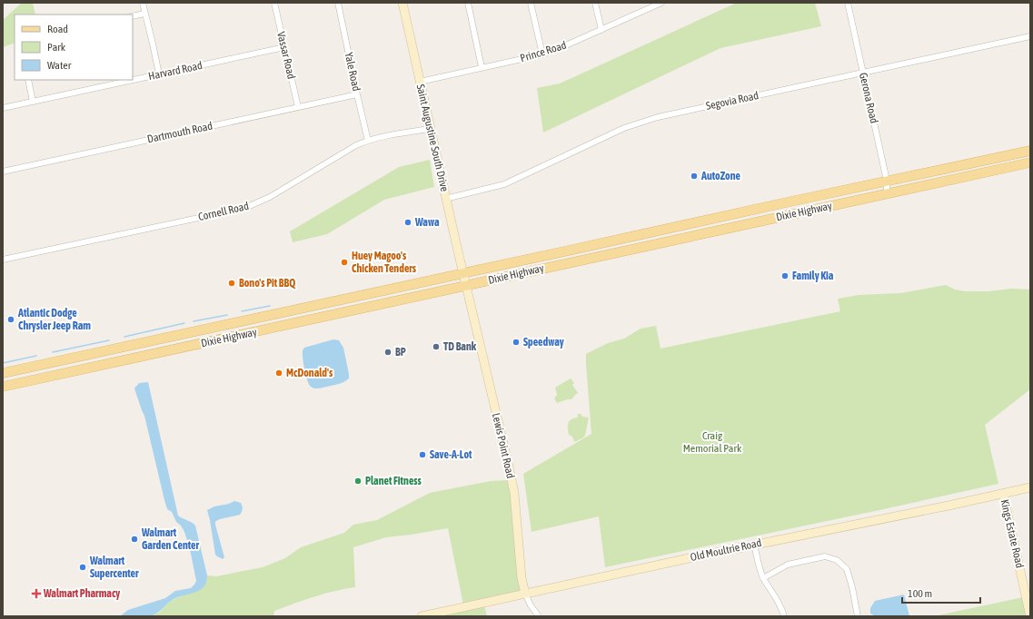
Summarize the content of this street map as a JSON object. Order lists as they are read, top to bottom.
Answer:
{
  "streets": {
    "main road": ["Dixie Highway"],
    "street": [
      "Prince Road",
      "Vassar Road",
      "Harvard Road",
      "Yale Road",
      "Gerona Road",
      "Segovia Road",
      "Dartmouth Road",
      "Saint Augustine South Drive",
      "Cornell Road",
      "Lewis Point Road",
      "Kings Estate Road",
      "Old Moultrie Road"
    ]
  },
  "crossings": [
    ["Prince Road", "Saint Augustine South Drive"],
    ["Vassar Road", "Harvard Road"],
    ["Vassar Road", "Dartmouth Road"],
    ["Yale Road", "Dartmouth Road"],
    ["Yale Road", "Cornell Road"],
    ["Gerona Road", "Segovia Road"],
    ["Gerona Road", "Dixie Highway"],
    ["Segovia Road", "Saint Augustine South Drive"],
    ["Saint Augustine South Drive", "Cornell Road"],
    ["Saint Augustine South Drive", "Dixie Highway"],
    ["Saint Augustine South Drive", "Lewis Point Road"],
    ["Dixie Highway", "Lewis Point Road"],
    ["Lewis Point Road", "Old Moultrie Road"],
    ["Kings Estate Road", "Old Moultrie Road"]
  ],
  "parks": ["Craig Memorial Park"],
  "places": {
    "other": [
      "AutoZone",
      "Wawa",
      "Huey Magoo's Chicken Tenders",
      "Family Kia",
      "Bono's Pit BBQ",
      "Atlantic Dodge Chrysler Jeep Ram",
      "Speedway",
      "TD Bank",
      "BP",
      "McDonald's",
      "Save-A-Lot",
      "Planet Fitness",
      "Walmart Garden Center",
      "Walmart Supercenter"
    ],
    "health": ["Walmart Pharmacy"]
  },
  "legend": ["Road", "Park", "Water"],
  "scale_bar": "100 m"
}
